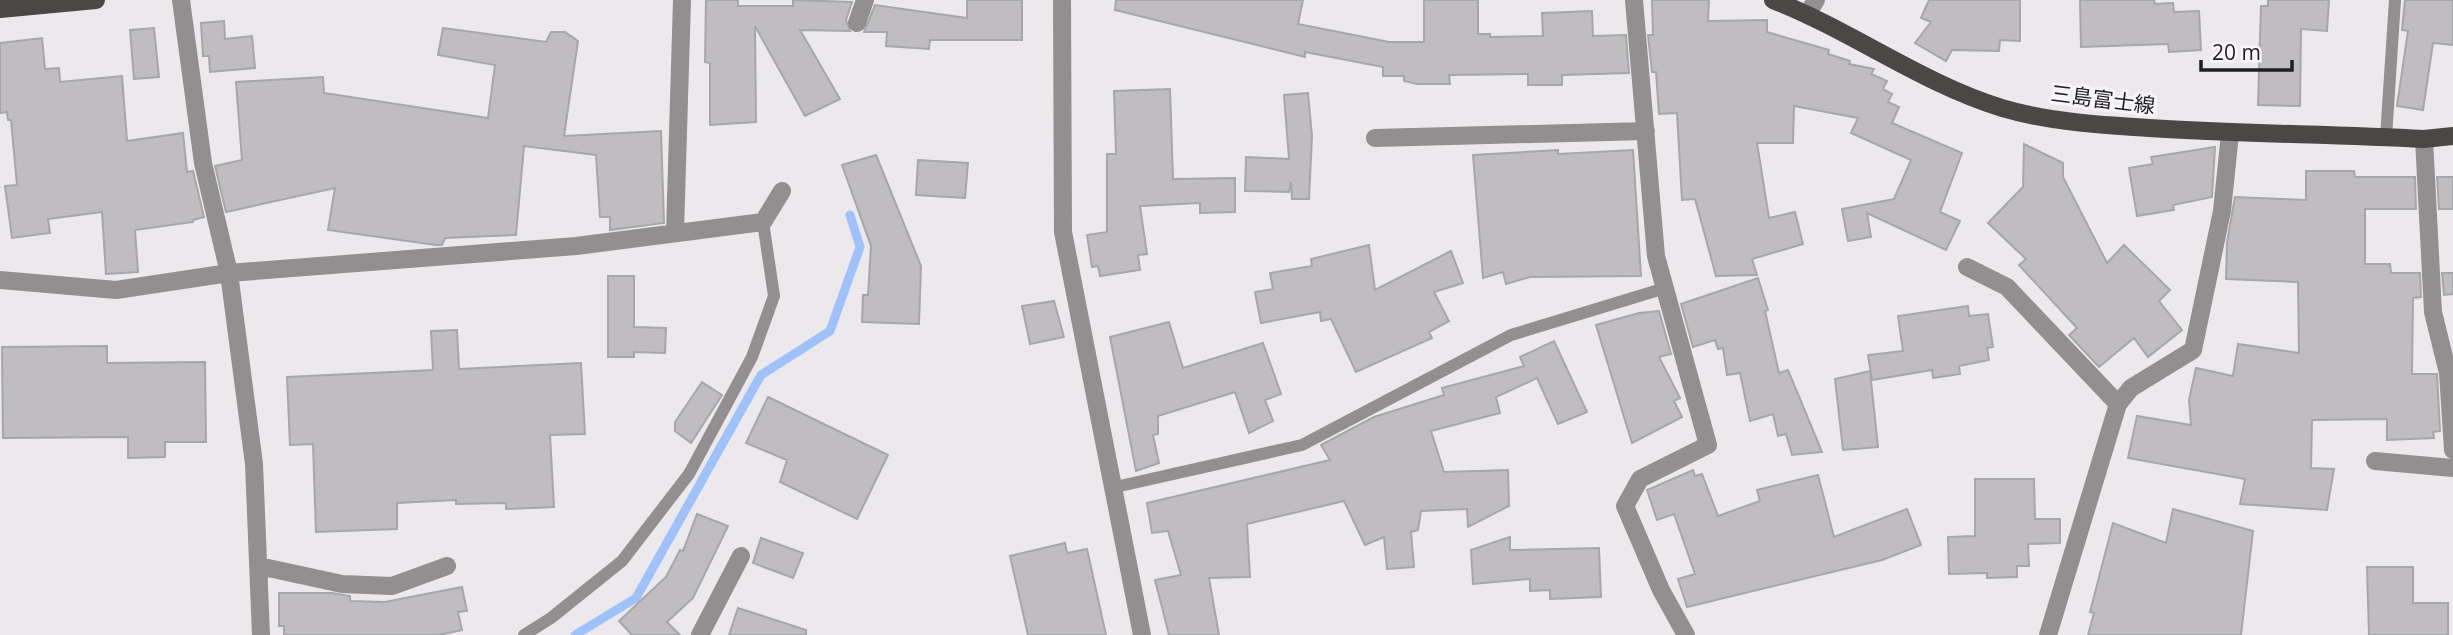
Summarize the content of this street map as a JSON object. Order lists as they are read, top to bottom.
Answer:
{
  "streets": {
    "main road": ["三島富士線"]
  },
  "scale_bar": "20 m"
}
